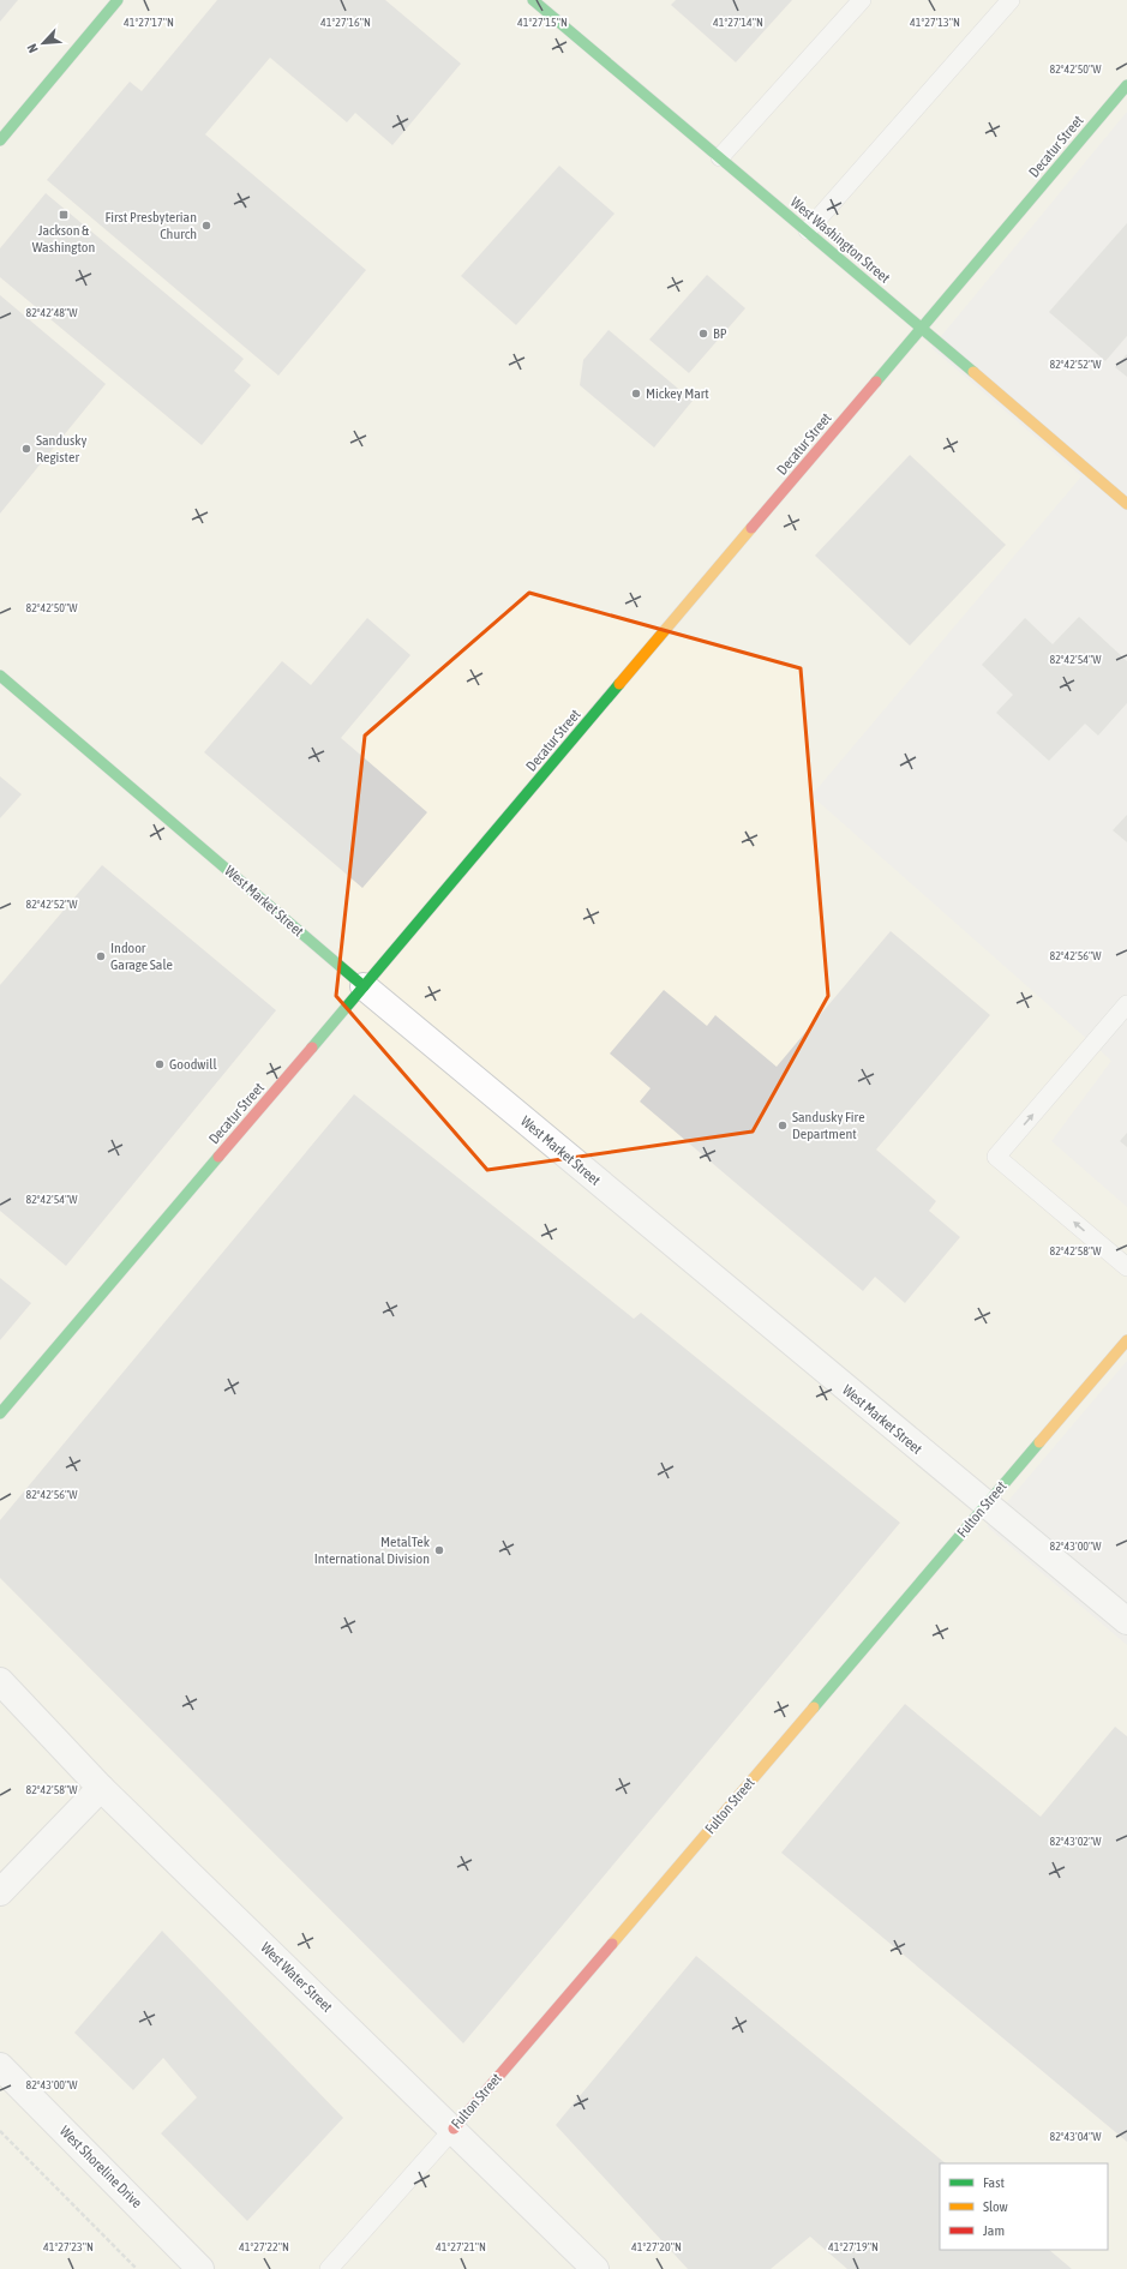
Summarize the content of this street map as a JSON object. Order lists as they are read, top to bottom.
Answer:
{
  "streets": {
    "street": [
      "Decatur Street",
      "West Washington Street",
      "West Market Street",
      "Fulton Street",
      "West Water Street",
      "West Shoreline Drive"
    ]
  },
  "crossings": [
    ["Decatur Street", "West Washington Street"],
    ["Decatur Street", "West Market Street"],
    ["West Market Street", "Fulton Street"],
    ["Fulton Street", "West Water Street"]
  ],
  "places": {
    "transit": ["Jackson & Washington"],
    "other": [
      "First Presbyterian Church",
      "BP",
      "Mickey Mart",
      "Sandusky Register",
      "Indoor Garage Sale",
      "Goodwill",
      "Sandusky Fire Department",
      "MetalTek International Division"
    ]
  },
  "legend": ["Fast", "Slow", "Jam"],
  "north": "bottom left",
  "coordinates": [
    "41°27'17\"N",
    "41°27'16\"N",
    "41°27'15\"N",
    "41°27'14\"N",
    "41°27'13\"N",
    "82°42'50\"W",
    "82°42'48\"W",
    "82°42'52\"W",
    "82°42'54\"W",
    "82°42'56\"W",
    "82°42'58\"W",
    "82°43'00\"W",
    "82°43'02\"W",
    "82°43'04\"W",
    "41°27'23\"N",
    "41°27'22\"N",
    "41°27'21\"N",
    "41°27'20\"N",
    "41°27'19\"N"
  ]
}
